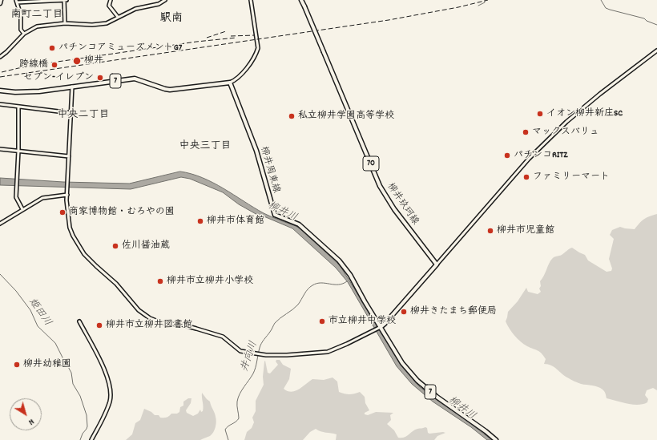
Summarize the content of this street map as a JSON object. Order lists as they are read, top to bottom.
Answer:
{
  "streets": {
    "main road": [
      "7",
      "70",
      "柳井周東線",
      "柳井玖珂線"
    ]
  },
  "crossings": [
    ["7", "柳井周東線"]
  ],
  "districts": [
    "南町二丁目",
    "駅南",
    "中央二丁目",
    "中央三丁目"
  ],
  "water": ["柳井川", "姫田川", "井向川"],
  "places": [
    "パチンコアミューズメントG7",
    "柳井",
    "跨線橋",
    "セブン-イレブン",
    "イオン柳井新庄SC",
    "私立柳井学園高等学校",
    "マックスバリュ",
    "パチンコRITZ",
    "ファミリーマート",
    "商家博物館・むろやの園",
    "柳井市体育館",
    "柳井市児童館",
    "佐川醤油蔵",
    "柳井市立柳井小学校",
    "柳井きたまち郵便局",
    "市立柳井中学校",
    "柳井市立柳井図書館",
    "柳井幼稚園"
  ],
  "north": "bottom right"
}
